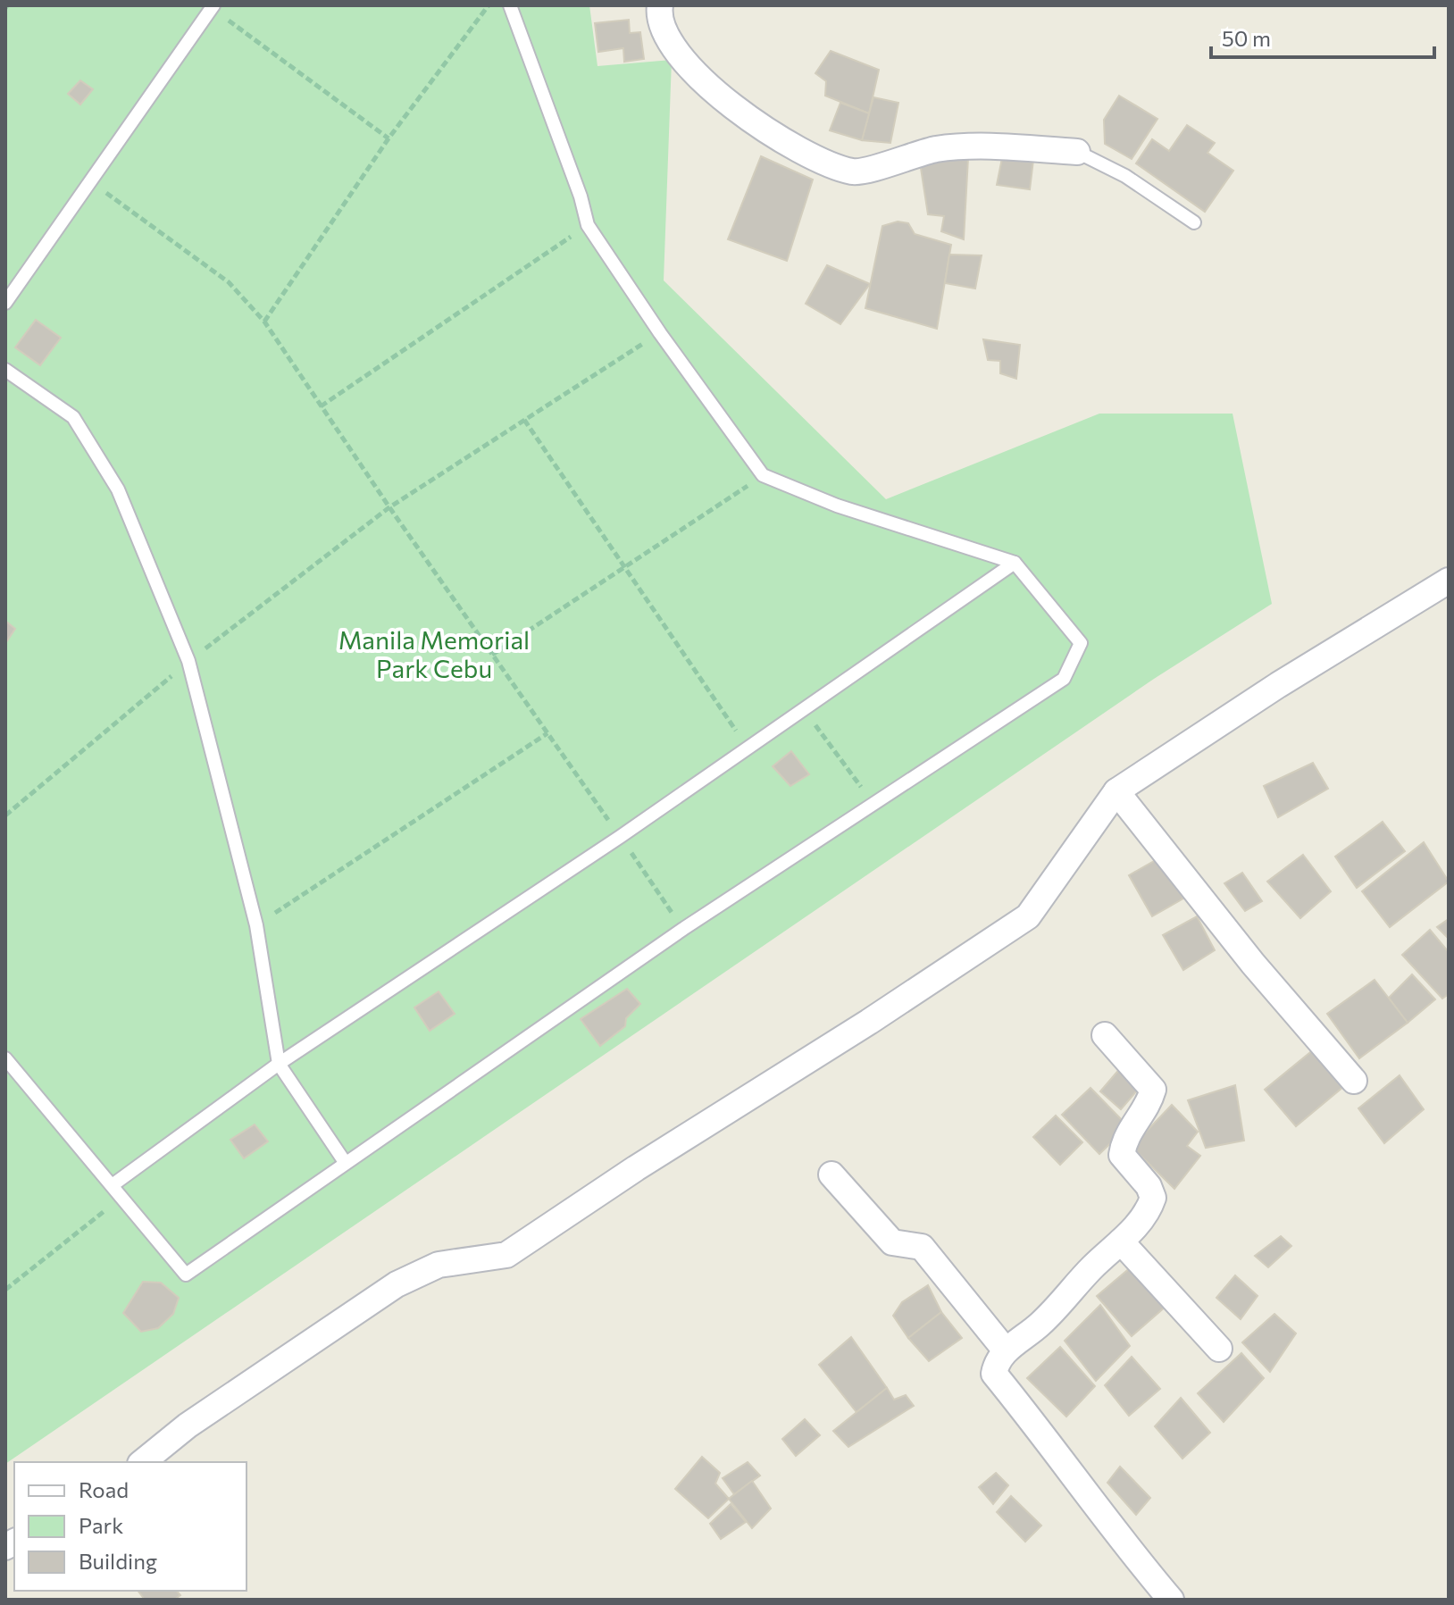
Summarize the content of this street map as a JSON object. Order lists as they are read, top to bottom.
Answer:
{
  "parks": ["Manila Memorial Park Cebu"],
  "legend": ["Road", "Park", "Building"],
  "scale_bar": "50 m"
}
